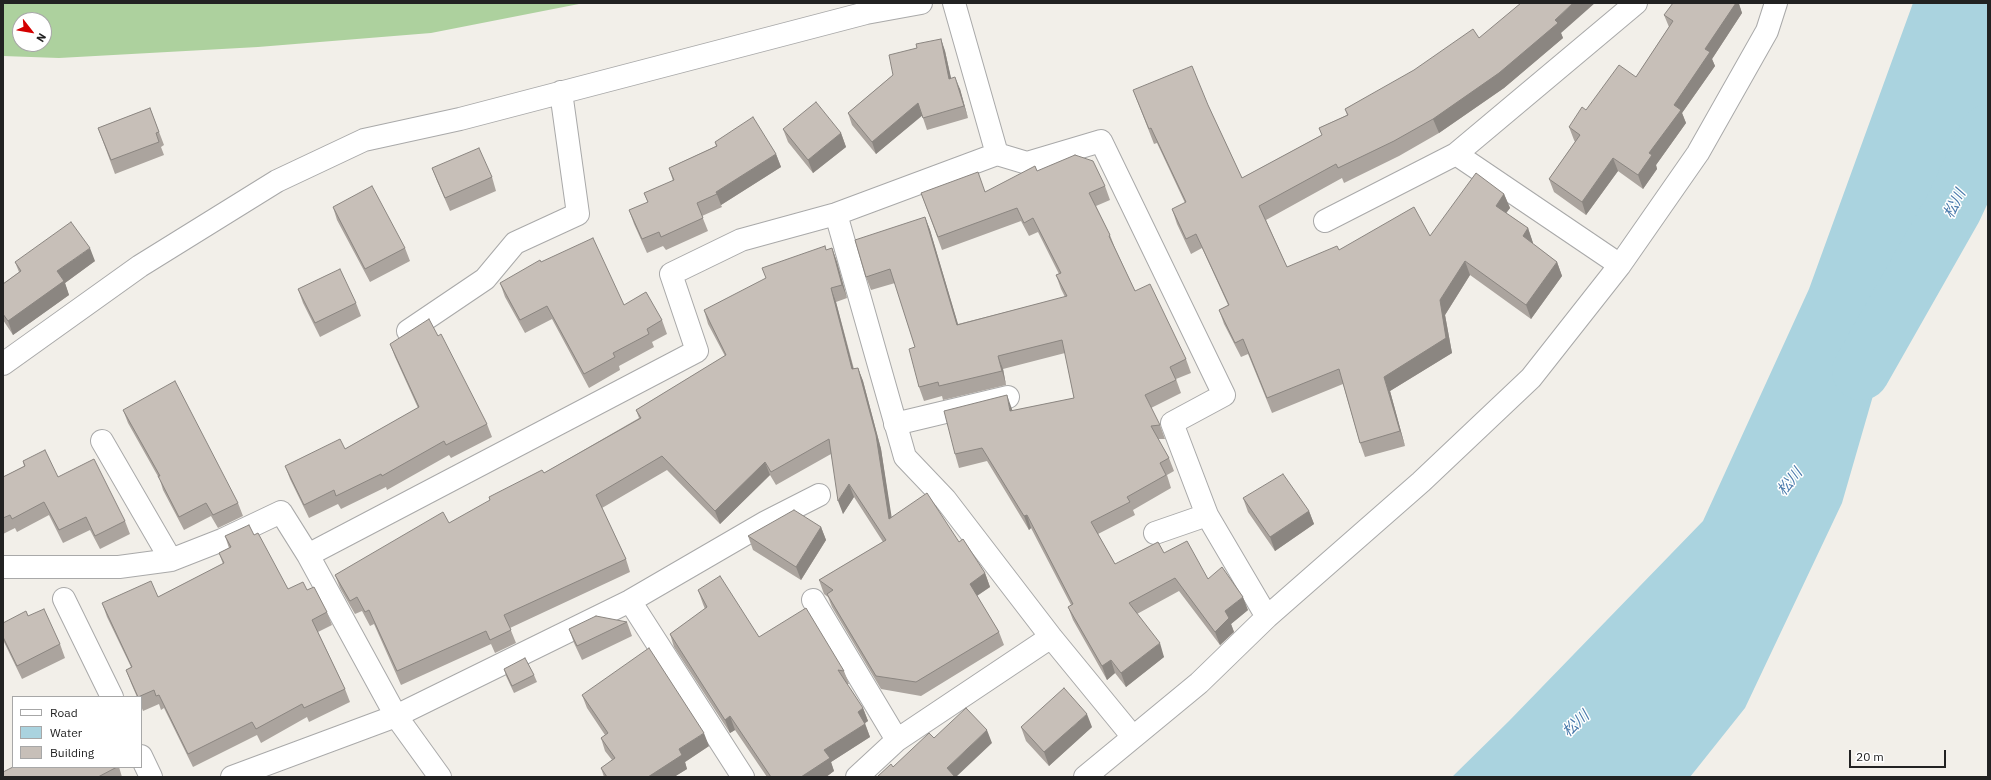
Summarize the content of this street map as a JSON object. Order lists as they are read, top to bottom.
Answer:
{
  "water": ["松川"],
  "legend": ["Road", "Water", "Building"],
  "scale_bar": "20 m",
  "north": "bottom right"
}
